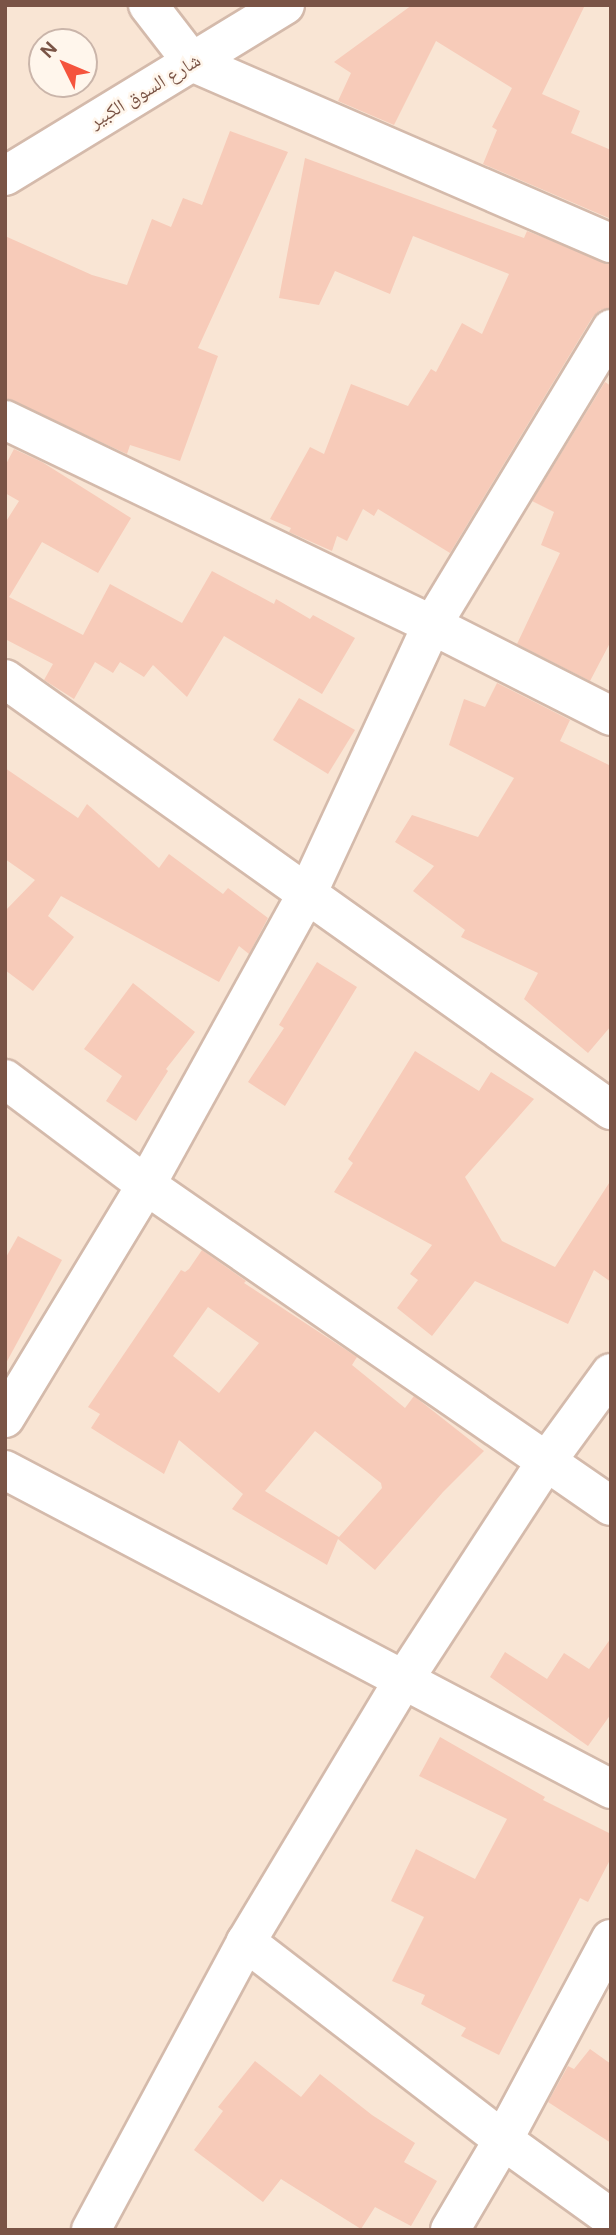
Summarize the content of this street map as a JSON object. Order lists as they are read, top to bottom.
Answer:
{
  "streets": {
    "street": ["شارع السوق الكبير"]
  },
  "north": "top left"
}
